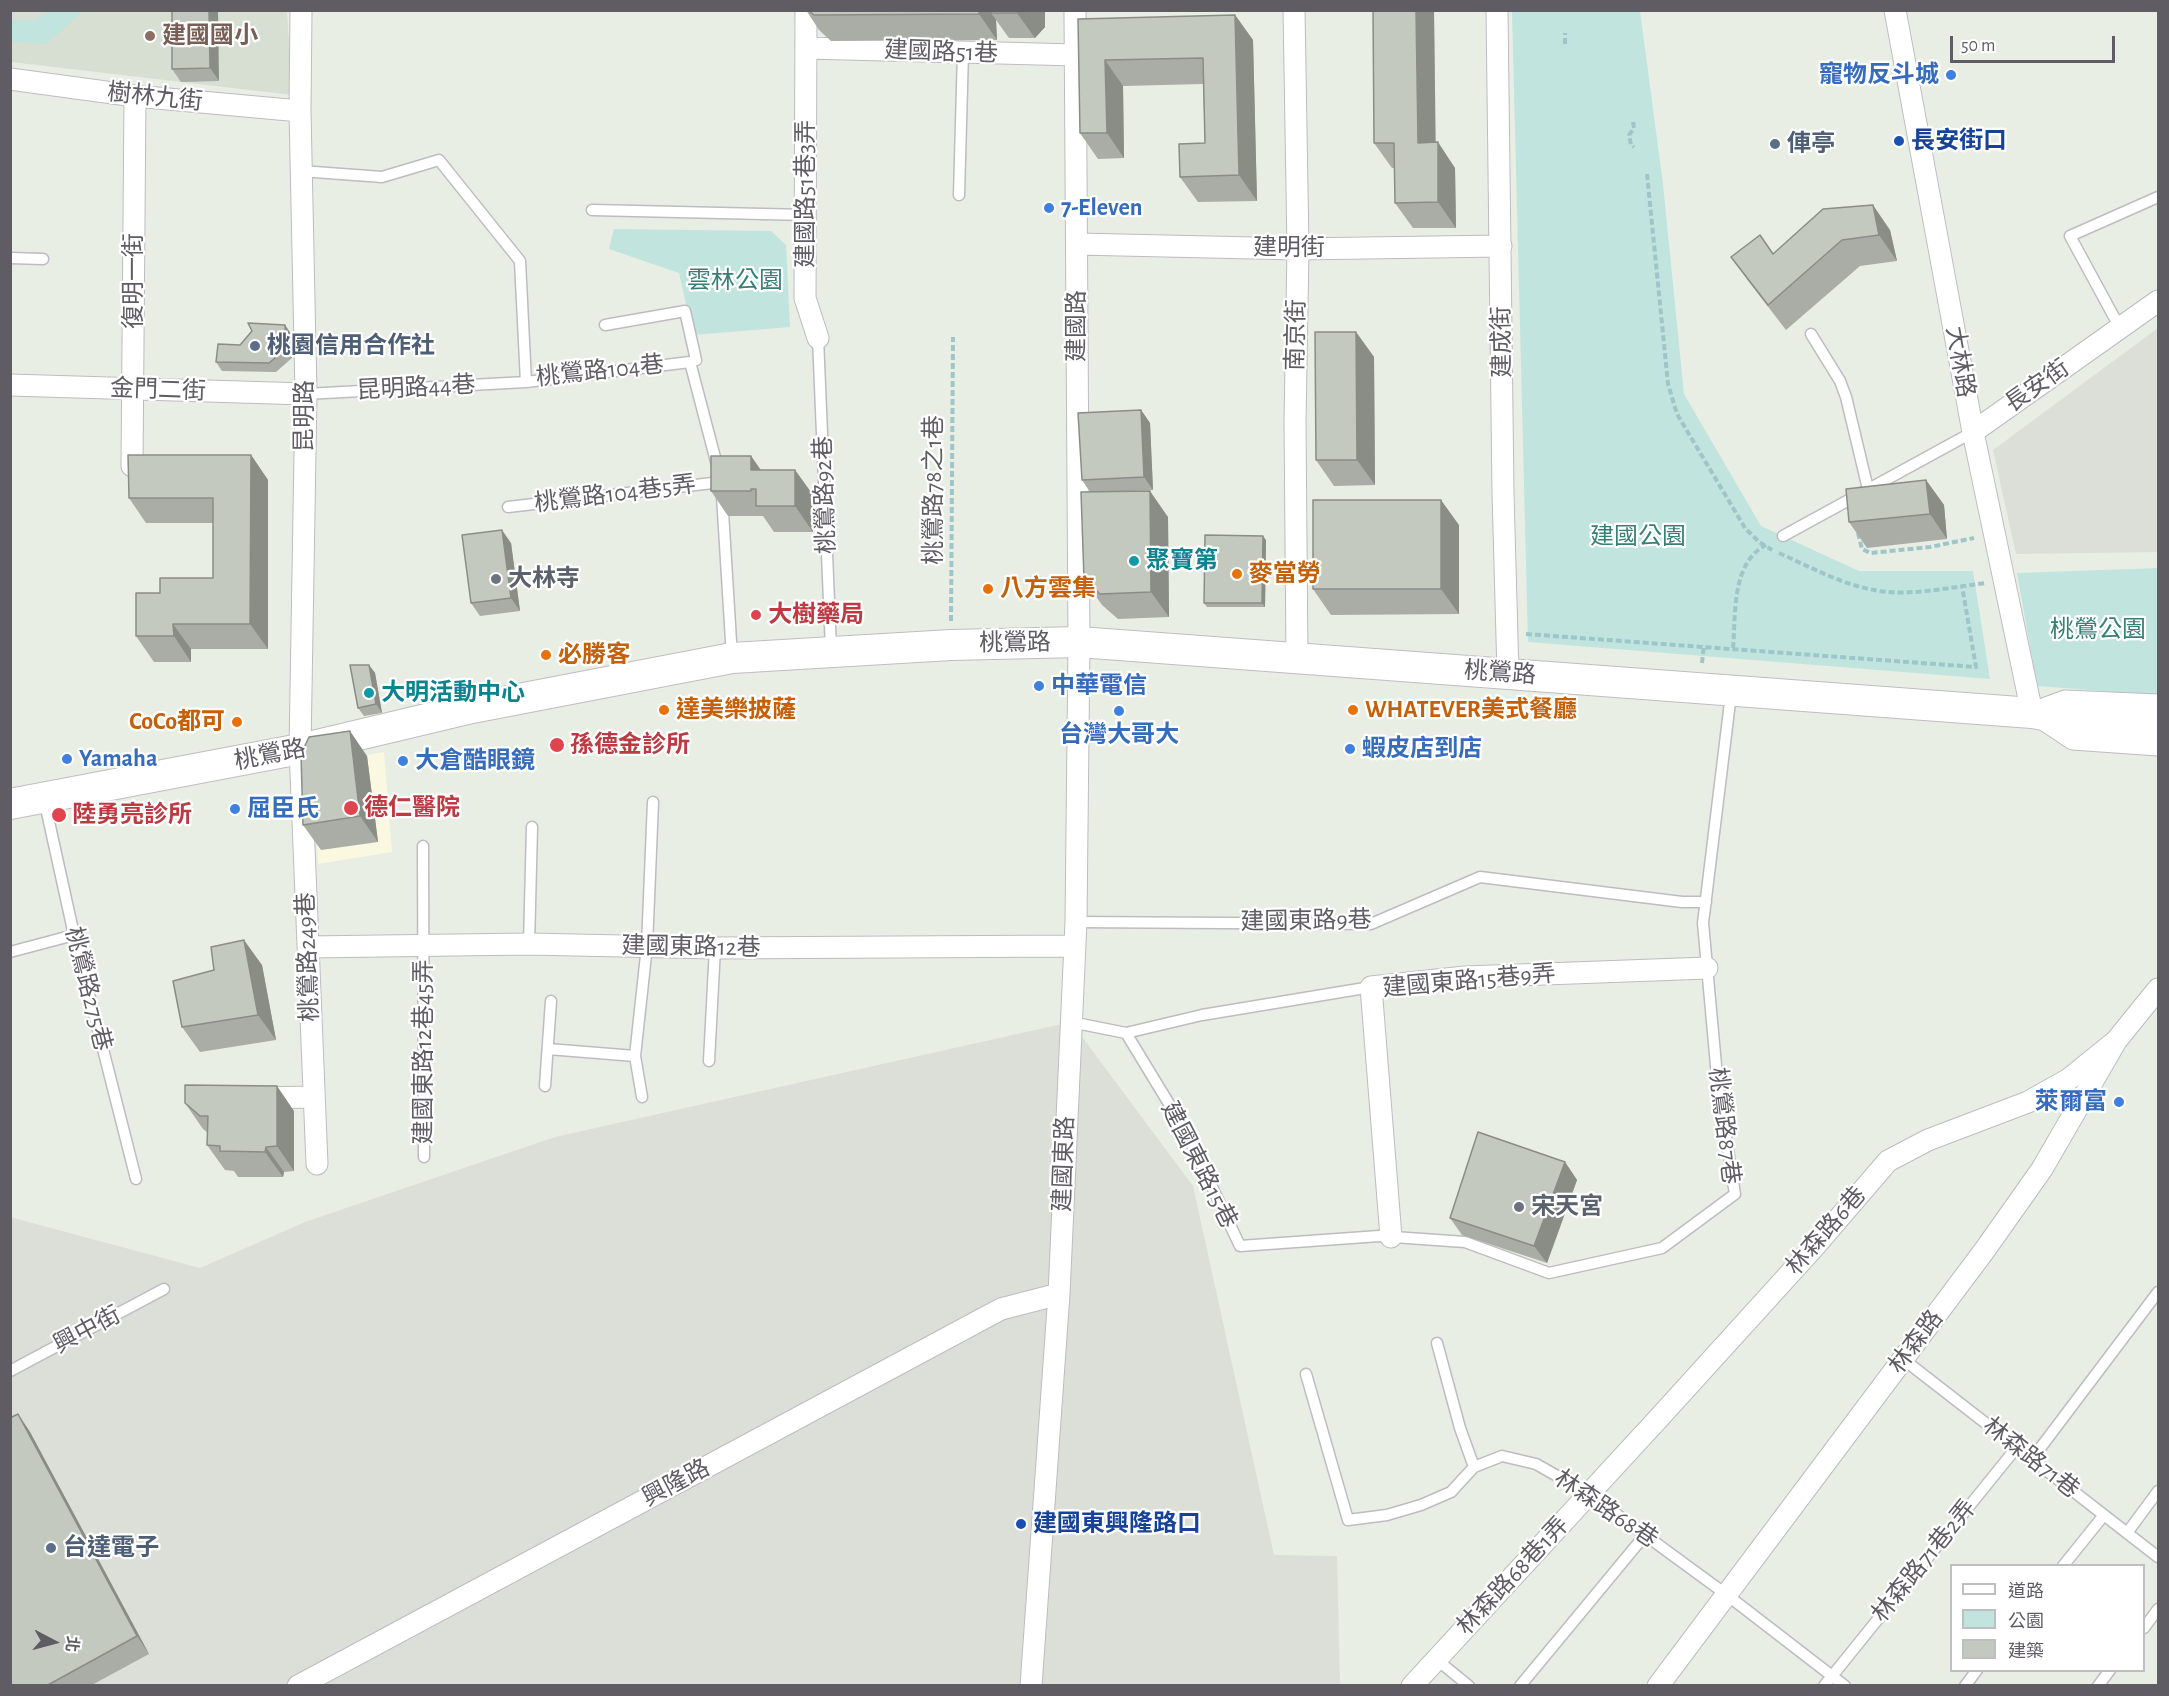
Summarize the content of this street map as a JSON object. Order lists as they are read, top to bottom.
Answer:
{
  "streets": {
    "main road": ["桃鶯路"],
    "street": [
      "建國路51巷",
      "樹林九街",
      "建國路51巷3弄",
      "建明街",
      "復明一街",
      "建國路",
      "南京街",
      "建成街",
      "大林路",
      "長安街",
      "金門二街",
      "昆明路",
      "建國東路12巷",
      "桃鶯路249巷",
      "建國東路15巷9弄",
      "建國東路",
      "林森路6巷",
      "林森路",
      "興隆路",
      "林森路68巷1弄"
    ],
    "lane": [
      "桃鶯路104巷",
      "昆明路44巷",
      "桃鶯路104巷5弄",
      "桃鶯路92巷",
      "建國東路9巷",
      "桃鶯路275巷",
      "建國東路12巷45弄",
      "桃鶯路87巷",
      "建國東路15巷",
      "興中街",
      "林森路71巷",
      "林森路68巷",
      "林森路71巷2弄"
    ],
    "path": ["桃鶯路78之1巷"]
  },
  "crossings": [
    ["建國路51巷", "建國路51巷3弄"],
    ["建國路51巷", "建國路"],
    ["樹林九街", "復明一街"],
    ["樹林九街", "昆明路"],
    ["建國路51巷3弄", "桃鶯路92巷"],
    ["建明街", "建國路"],
    ["建明街", "南京街"],
    ["建明街", "建成街"],
    ["復明一街", "金門二街"],
    ["建國路", "桃鶯路"],
    ["建國路", "建國東路"],
    ["南京街", "桃鶯路"],
    ["建成街", "桃鶯路"],
    ["大林路", "長安街"],
    ["大林路", "桃鶯路"],
    ["桃鶯路104巷", "昆明路44巷"],
    ["桃鶯路104巷", "昆明路"],
    ["桃鶯路104巷", "桃鶯路104巷5弄"],
    ["桃鶯路104巷", "桃鶯路"],
    ["昆明路44巷", "金門二街"],
    ["昆明路44巷", "昆明路"],
    ["金門二街", "昆明路"],
    ["昆明路", "桃鶯路"],
    ["昆明路", "桃鶯路249巷"],
    ["桃鶯路78之1巷", "桃鶯路"],
    ["桃鶯路92巷", "桃鶯路"],
    ["桃鶯路", "桃鶯路249巷"],
    ["桃鶯路", "桃鶯路275巷"],
    ["桃鶯路", "桃鶯路87巷"],
    ["桃鶯路", "建國東路"],
    ["建國東路9巷", "桃鶯路87巷"],
    ["建國東路9巷", "建國東路"],
    ["建國東路12巷", "桃鶯路249巷"],
    ["建國東路12巷", "建國東路12巷45弄"],
    ["建國東路12巷", "建國東路"],
    ["建國東路15巷9弄", "桃鶯路87巷"],
    ["建國東路15巷9弄", "建國東路15巷"],
    ["桃鶯路87巷", "建國東路15巷"],
    ["建國東路", "興隆路"],
    ["林森路6巷", "林森路"],
    ["林森路6巷", "林森路68巷"],
    ["林森路6巷", "林森路68巷1弄"],
    ["林森路", "林森路71巷"],
    ["林森路", "林森路68巷"],
    ["林森路71巷", "林森路71巷2弄"],
    ["林森路68巷", "林森路71巷2弄"],
    ["林森路68巷", "林森路68巷1弄"]
  ],
  "parks": ["雲林公園", "建國公園", "桃鶯公園"],
  "places": [
    "建國國小",
    "寵物反斗城",
    "長安街口",
    "俥亭",
    "7-Eleven",
    "桃園信用合作社",
    "聚寶第",
    "麥當勞",
    "大林寺",
    "八方雲集",
    "大樹藥局",
    "必勝客",
    "中華電信",
    "大明活動中心",
    "達美樂披薩",
    "WHATEVER美式餐廳",
    "台灣大哥大",
    "CoCo都可",
    "孫德金診所",
    "蝦皮店到店",
    "Yamaha",
    "大倉酷眼鏡",
    "德仁醫院",
    "屈臣氏",
    "陸勇亮診所",
    "萊爾富",
    "宋天宮",
    "建國東興隆路口",
    "台達電子"
  ],
  "legend": ["道路", "公園", "建築"],
  "scale_bar": "50 m",
  "north": "right"
}
